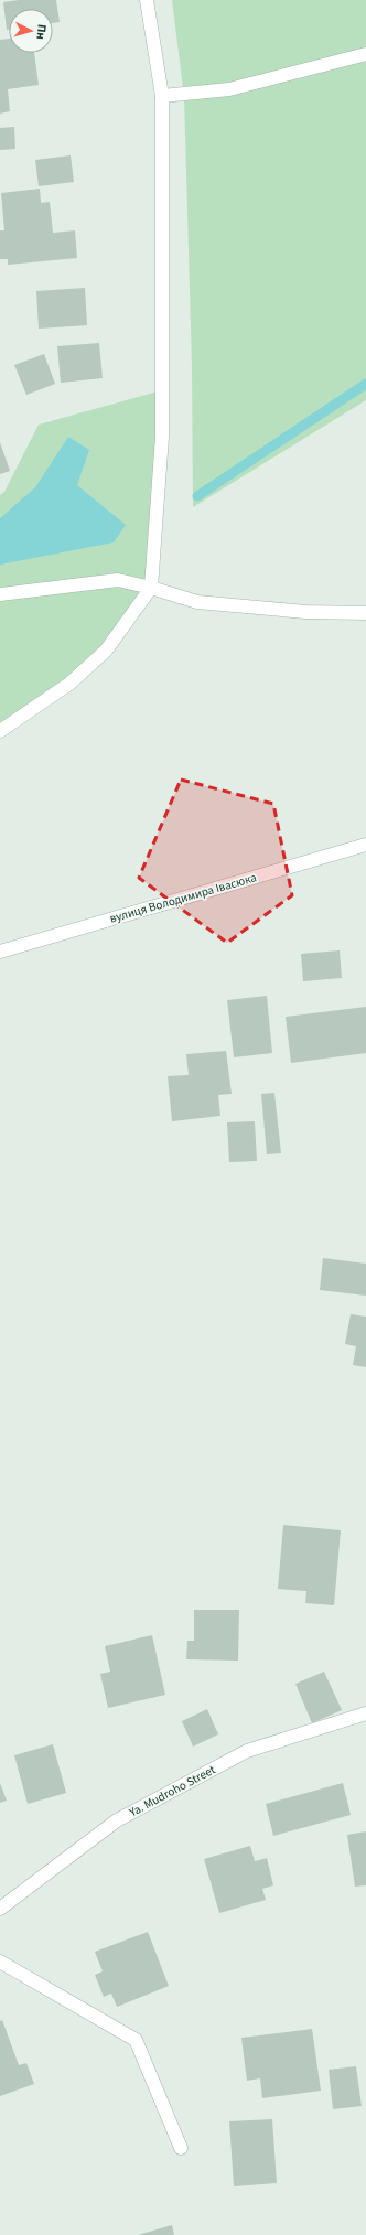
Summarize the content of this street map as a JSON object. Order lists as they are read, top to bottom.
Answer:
{
  "streets": {
    "street": ["вулиця Володимира Івасюка", "Ya. Mudroho Street"]
  },
  "north": "right"
}
